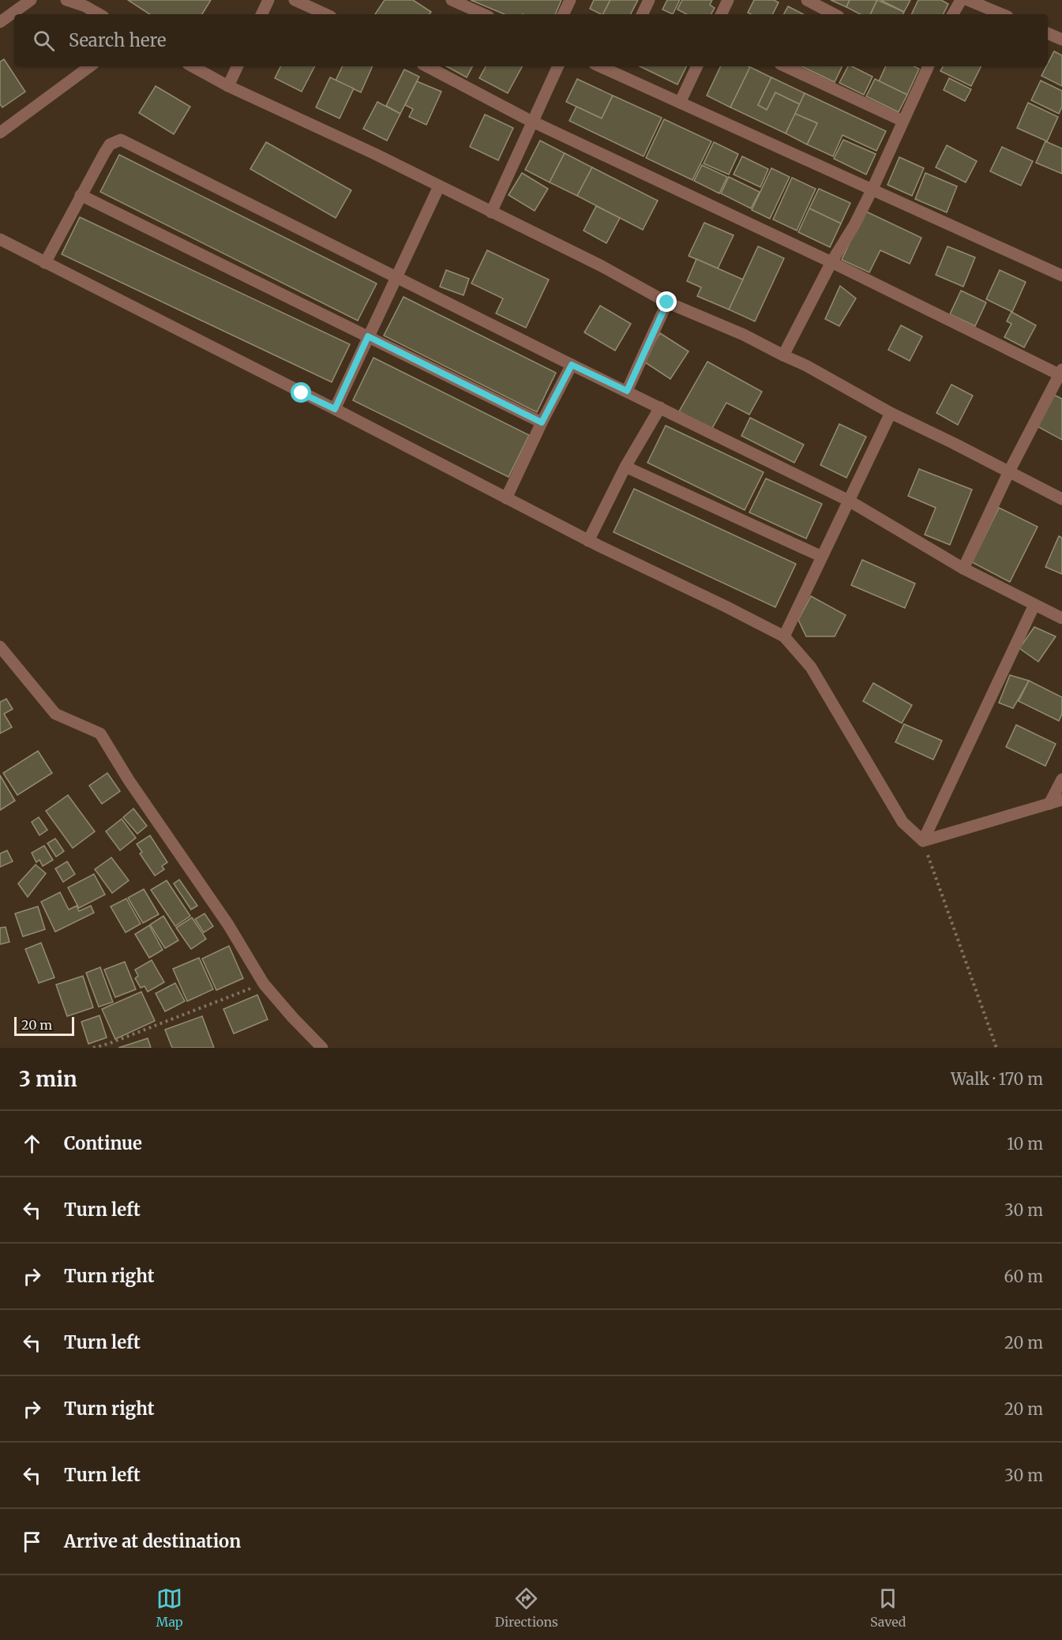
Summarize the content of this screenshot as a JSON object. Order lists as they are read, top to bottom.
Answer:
{
  "scale_bar": "20 m",
  "page": {
    "search": "Search here",
    "scale": "20 m",
    "heading": ["3 min", "Walk · 170 m"],
    "list": [
      ["Continue", "10 m"],
      ["Turn left", "30 m"],
      ["Turn right", "60 m"],
      ["Turn left", "20 m"],
      ["Turn right", "20 m"],
      ["Turn left", "30 m"],
      "Arrive at destination"
    ],
    "nav": ["Map", "Directions", "Saved"]
  }
}
